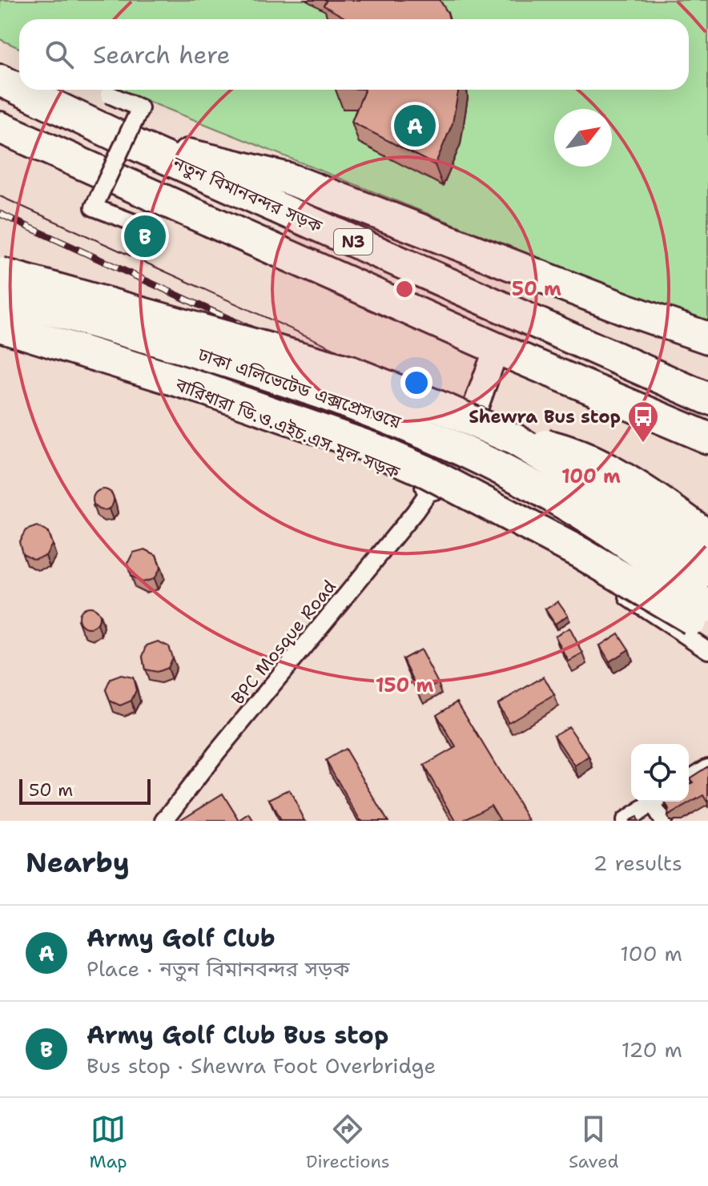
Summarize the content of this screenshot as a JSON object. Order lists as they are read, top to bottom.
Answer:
{
  "streets": {
    "highway": ["নতুন বিমানবন্দর সড়ক", "N3", "ঢাকা এলিভেটেড এক্সপ্রেসওয়ে"],
    "street": ["বারিধারা ডি.ও.এইচ.এস মূল সড়ক", "BPC Mosque Road"]
  },
  "crossings": [
    ["বারিধারা ডি.ও.এইচ.এস মূল সড়ক", "BPC Mosque Road"]
  ],
  "places": {
    "bus stop": ["Shewra Bus stop"]
  },
  "scale_bar": "50 m",
  "north": "top right",
  "page": {
    "search": "Search here",
    "pins": ["A", "B"],
    "scale": "50 m",
    "heading": ["Nearby", "2 results"],
    "list": [
      {
        "mark": "A",
        "name": "Army Golf Club",
        "note": "Place · নতুন বিমানবন্দর সড়ক",
        "value": "100 m"
      },
      {
        "mark": "B",
        "name": "Army Golf Club Bus stop",
        "note": "Bus stop · Shewra Foot Overbridge",
        "value": "120 m"
      }
    ],
    "nav": ["Map", "Directions", "Saved"]
  },
  "rings": ["50 m", "100 m", "150 m"]
}
